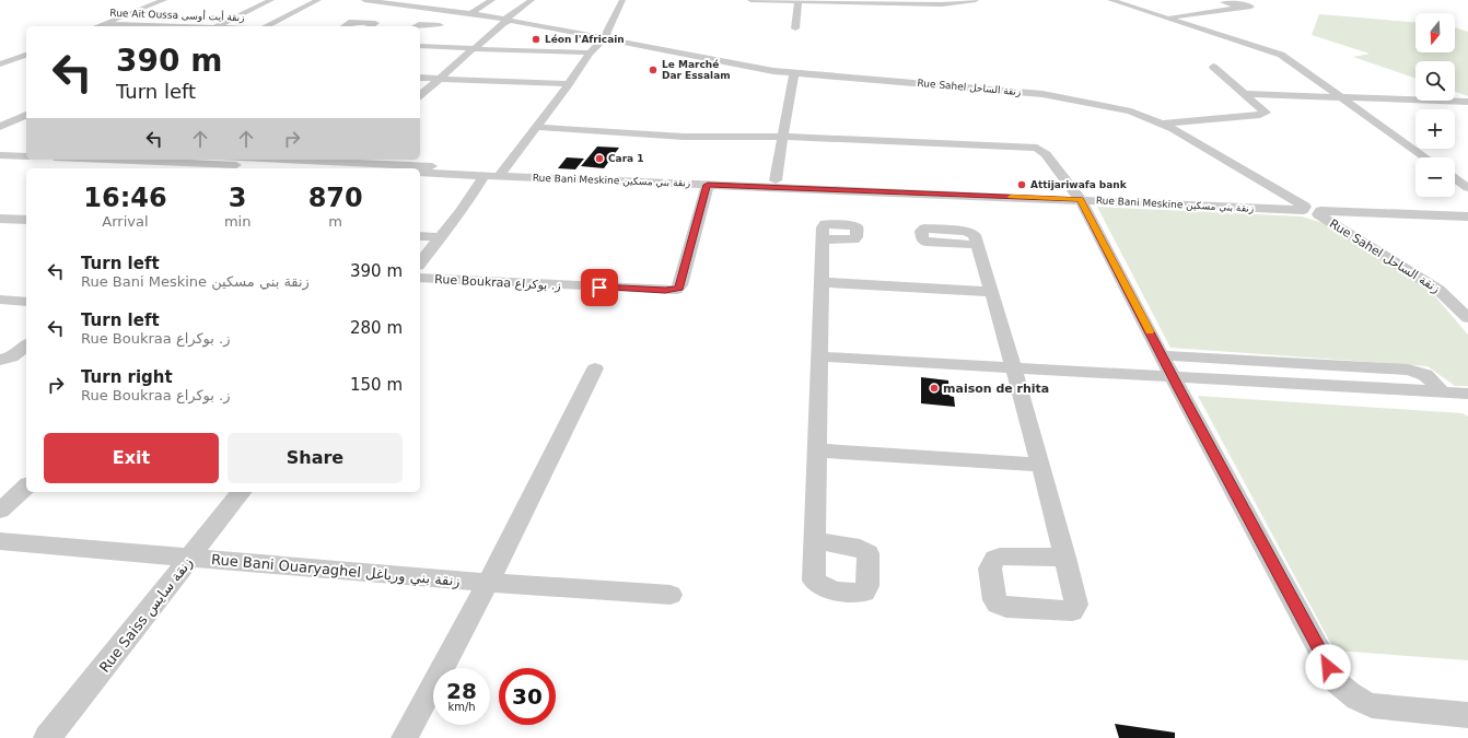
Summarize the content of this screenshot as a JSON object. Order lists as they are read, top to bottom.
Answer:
{
  "streets": {
    "street": [
      "Rue Ait Oussa زنقة أيت أوسى",
      "Rue Sahel زنقة الساحل",
      "Rue Bani Meskine زنقة بني مسكين",
      "Rue Boukraa ز. بوكراع",
      "Rue Bani Ouaryaghel زنقة بني ورياغل",
      "Rue Saiss زنقة سايس"
    ]
  },
  "crossings": [
    ["Rue Sahel زنقة الساحل", "Rue Bani Meskine زنقة بني مسكين"],
    ["Rue Bani Meskine زنقة بني مسكين", "Rue Boukraa ز. بوكراع"],
    ["Rue Bani Ouaryaghel زنقة بني ورياغل", "Rue Saiss زنقة سايس"]
  ],
  "places": [
    "Léon l'Africain",
    "Le Marché Dar Essalam",
    "Cara 1",
    "Attijariwafa bank",
    "maison de rhita"
  ],
  "north": "bottom",
  "page": {
    "map_buttons": ["+", "−"],
    "turn": ["390 m", "Turn left"],
    "eta": [
      "16:46",
      "Arrival",
      "3",
      "min",
      "870",
      "m"
    ],
    "list": [
      {
        "name": "Turn left",
        "note": "Rue Bani Meskine زنقة بني مسكين",
        "value": "390 m"
      },
      {
        "name": "Turn left",
        "note": "Rue Boukraa ز. بوكراع",
        "value": "280 m"
      },
      {
        "name": "Turn right",
        "note": "Rue Boukraa ز. بوكراع",
        "value": "150 m"
      }
    ],
    "buttons": ["Exit", "Share"],
    "speed": "28 km/h",
    "limit": "30"
  }
}
